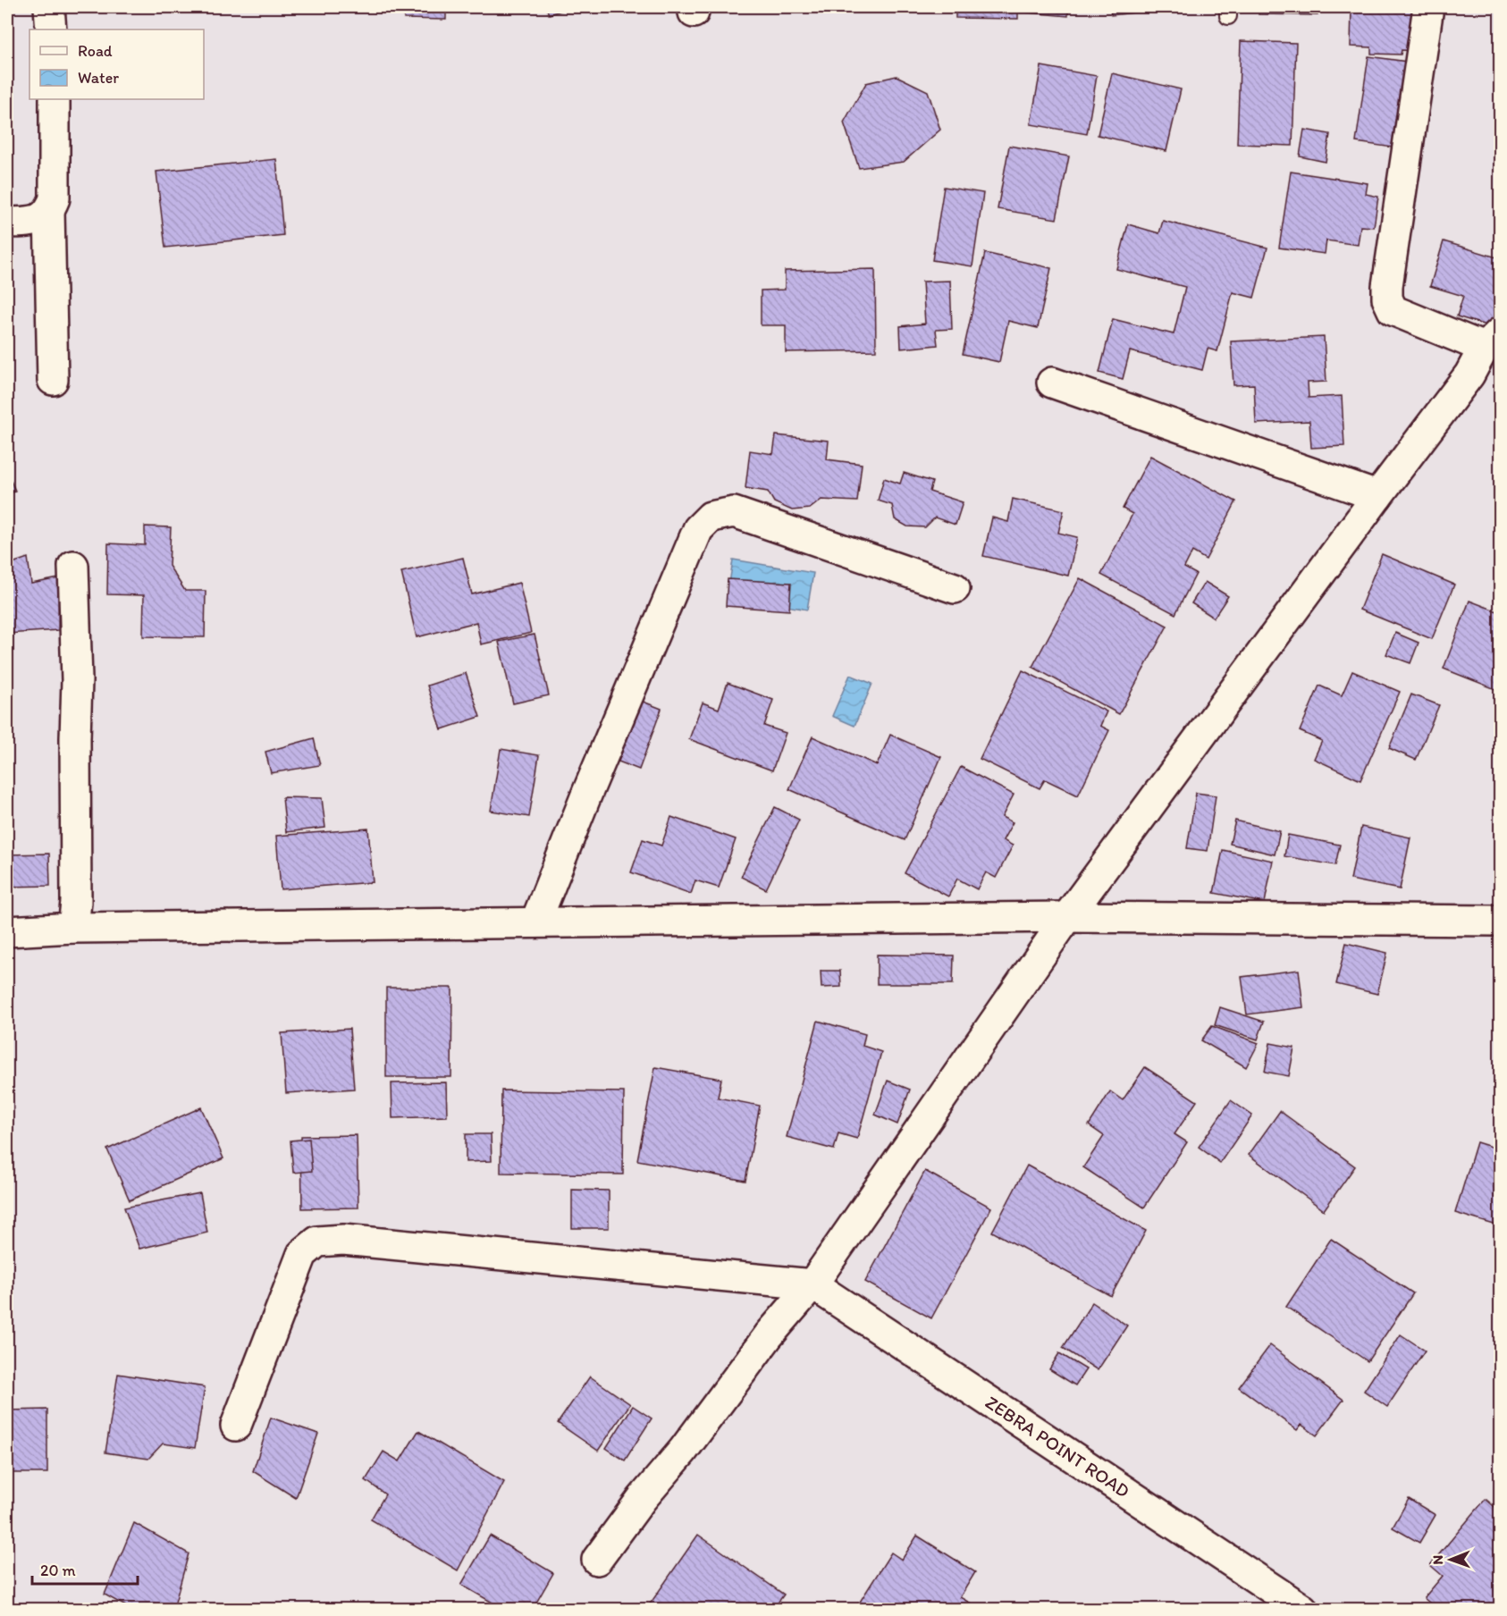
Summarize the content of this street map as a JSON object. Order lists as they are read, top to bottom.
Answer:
{
  "streets": {
    "street": ["ZEBRA POINT ROAD"]
  },
  "legend": ["Road", "Water"],
  "scale_bar": "20 m",
  "north": "left"
}
